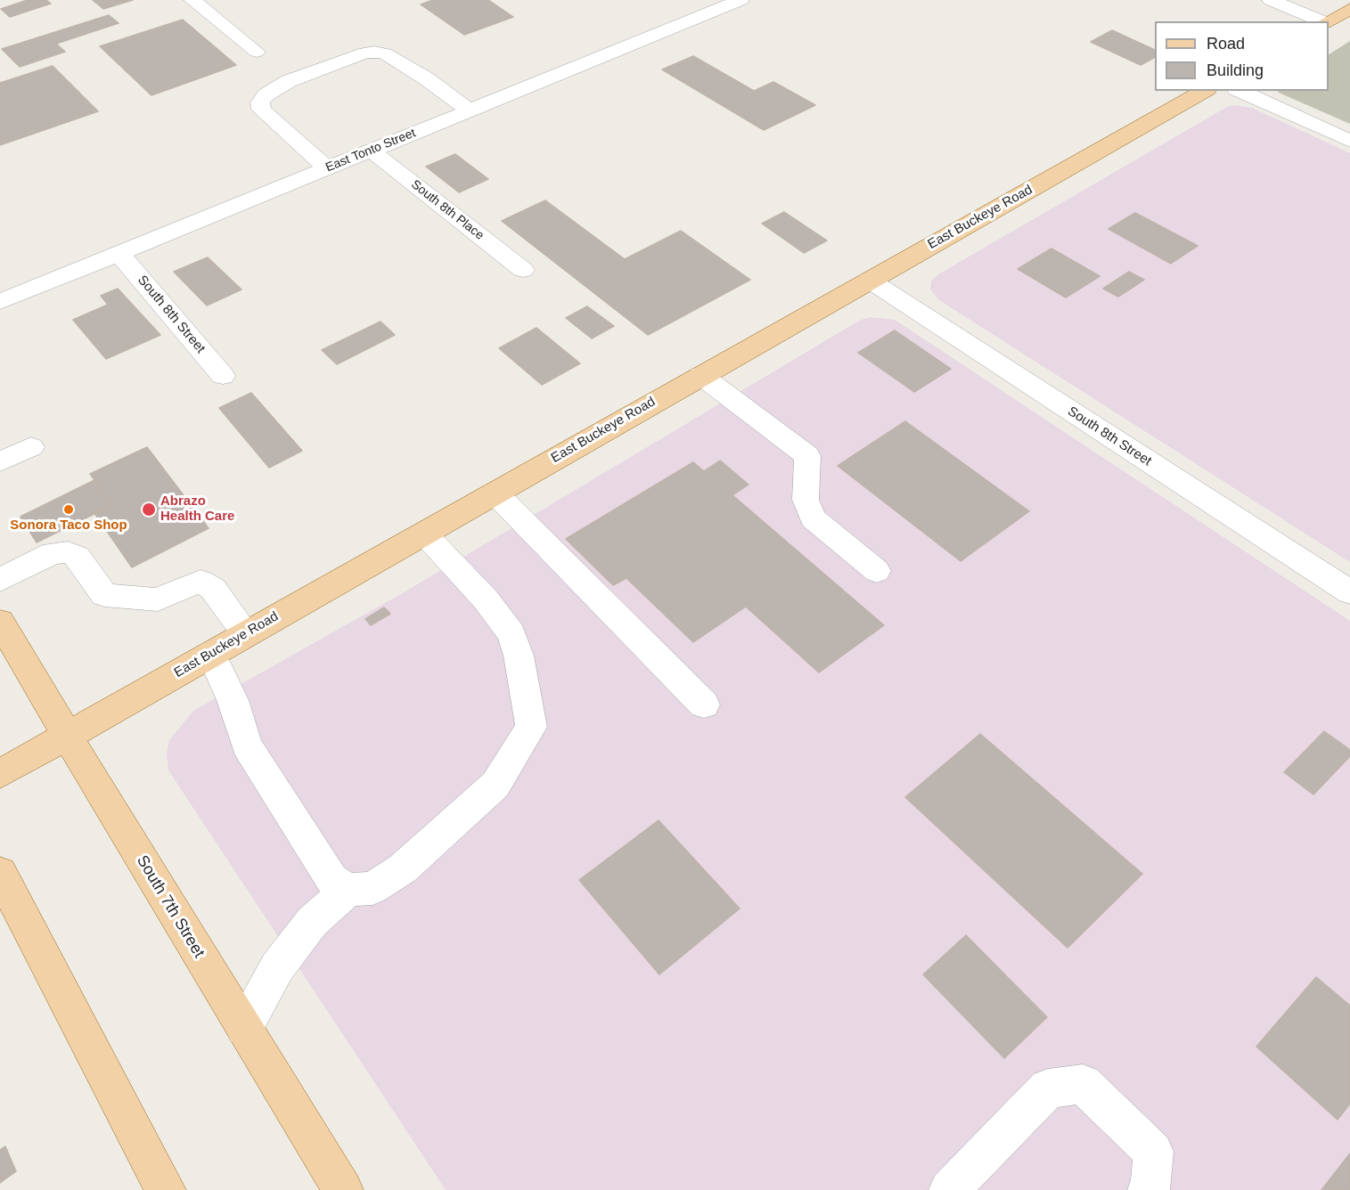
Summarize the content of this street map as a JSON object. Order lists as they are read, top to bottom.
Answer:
{
  "streets": {
    "main road": ["East Buckeye Road", "South 7th Street"],
    "street": ["East Tonto Street", "South 8th Place", "South 8th Street"]
  },
  "crossings": [
    ["East Tonto Street", "South 8th Place"],
    ["East Tonto Street", "South 8th Street"],
    ["East Buckeye Road", "South 8th Street"],
    ["East Buckeye Road", "South 7th Street"]
  ],
  "places": ["Sonora Taco Shop", "Abrazo Health Care"],
  "legend": ["Road", "Building"]
}
